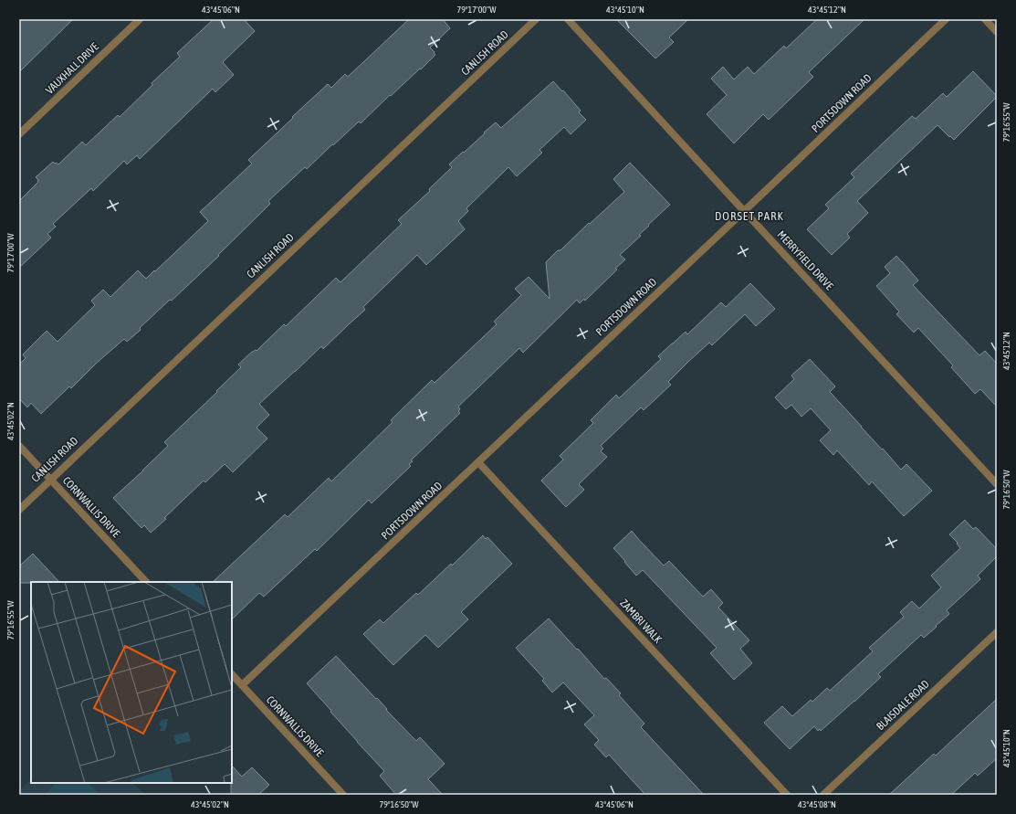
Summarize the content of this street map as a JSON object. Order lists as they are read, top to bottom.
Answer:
{
  "streets": {
    "street": [
      "CANLISH ROAD",
      "VAUXHALL DRIVE",
      "PORTSDOWN ROAD",
      "MERRYFIELD DRIVE",
      "CORNWALLIS DRIVE",
      "ZAMBRI WALK",
      "BLAISDALE ROAD"
    ]
  },
  "crossings": [
    ["CANLISH ROAD", "CORNWALLIS DRIVE"],
    ["PORTSDOWN ROAD", "MERRYFIELD DRIVE"],
    ["PORTSDOWN ROAD", "CORNWALLIS DRIVE"],
    ["PORTSDOWN ROAD", "ZAMBRI WALK"]
  ],
  "districts": ["DORSET PARK"],
  "coordinates": [
    "43°45'06\"N",
    "79°17'00\"W",
    "43°45'10\"N",
    "43°45'12\"N",
    "79°16'55\"W",
    "43°45'02\"N",
    "79°16'50\"W",
    "43°45'08\"N"
  ]
}
